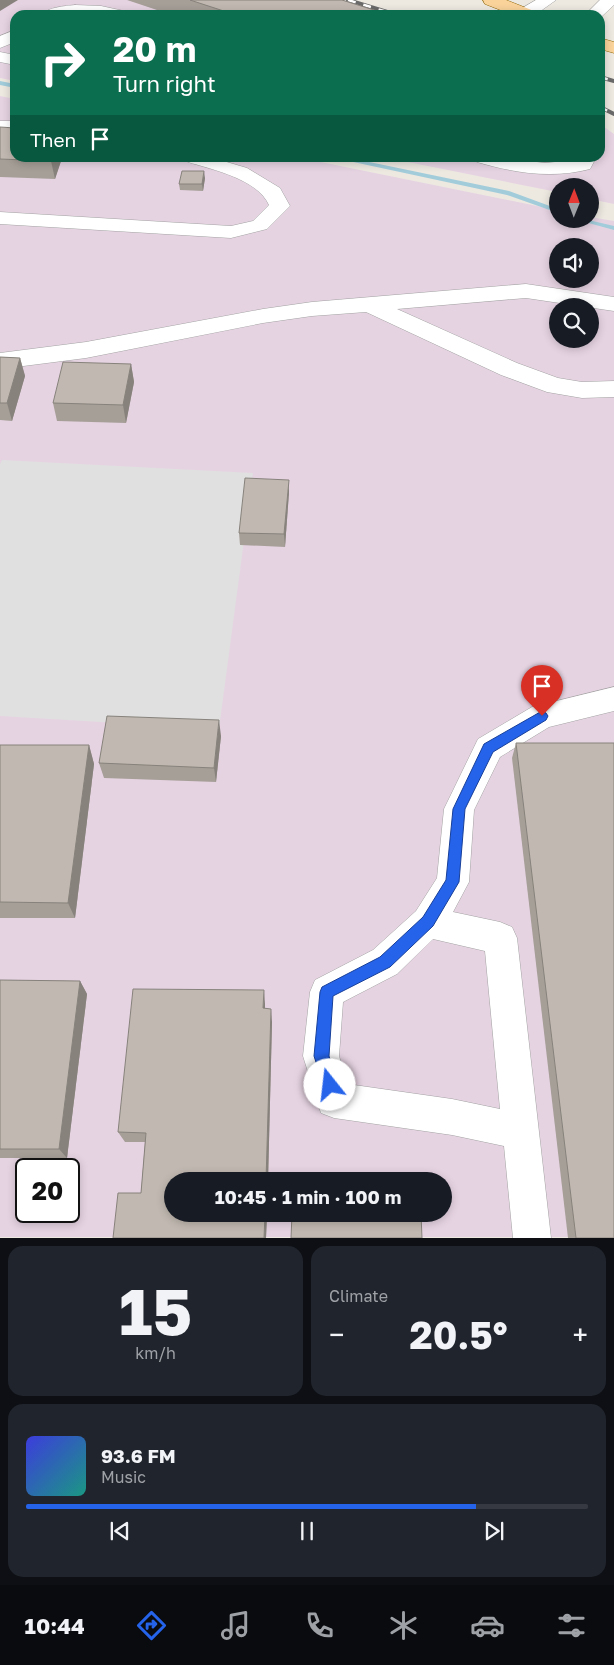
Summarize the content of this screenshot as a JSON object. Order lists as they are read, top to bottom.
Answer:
{
  "north": "top",
  "page": {
    "turn": ["20 m", "Turn right"],
    "then": "Then",
    "limit": "20",
    "trip": "10:45 · 1 min · 100 m",
    "tile": [
      ["15", "km/h"],
      "Climate"
    ],
    "heat": ["−", "20.5°", "+"],
    "song": ["93.6 FM", "Music"],
    "tabs": "10:44"
  }
}
